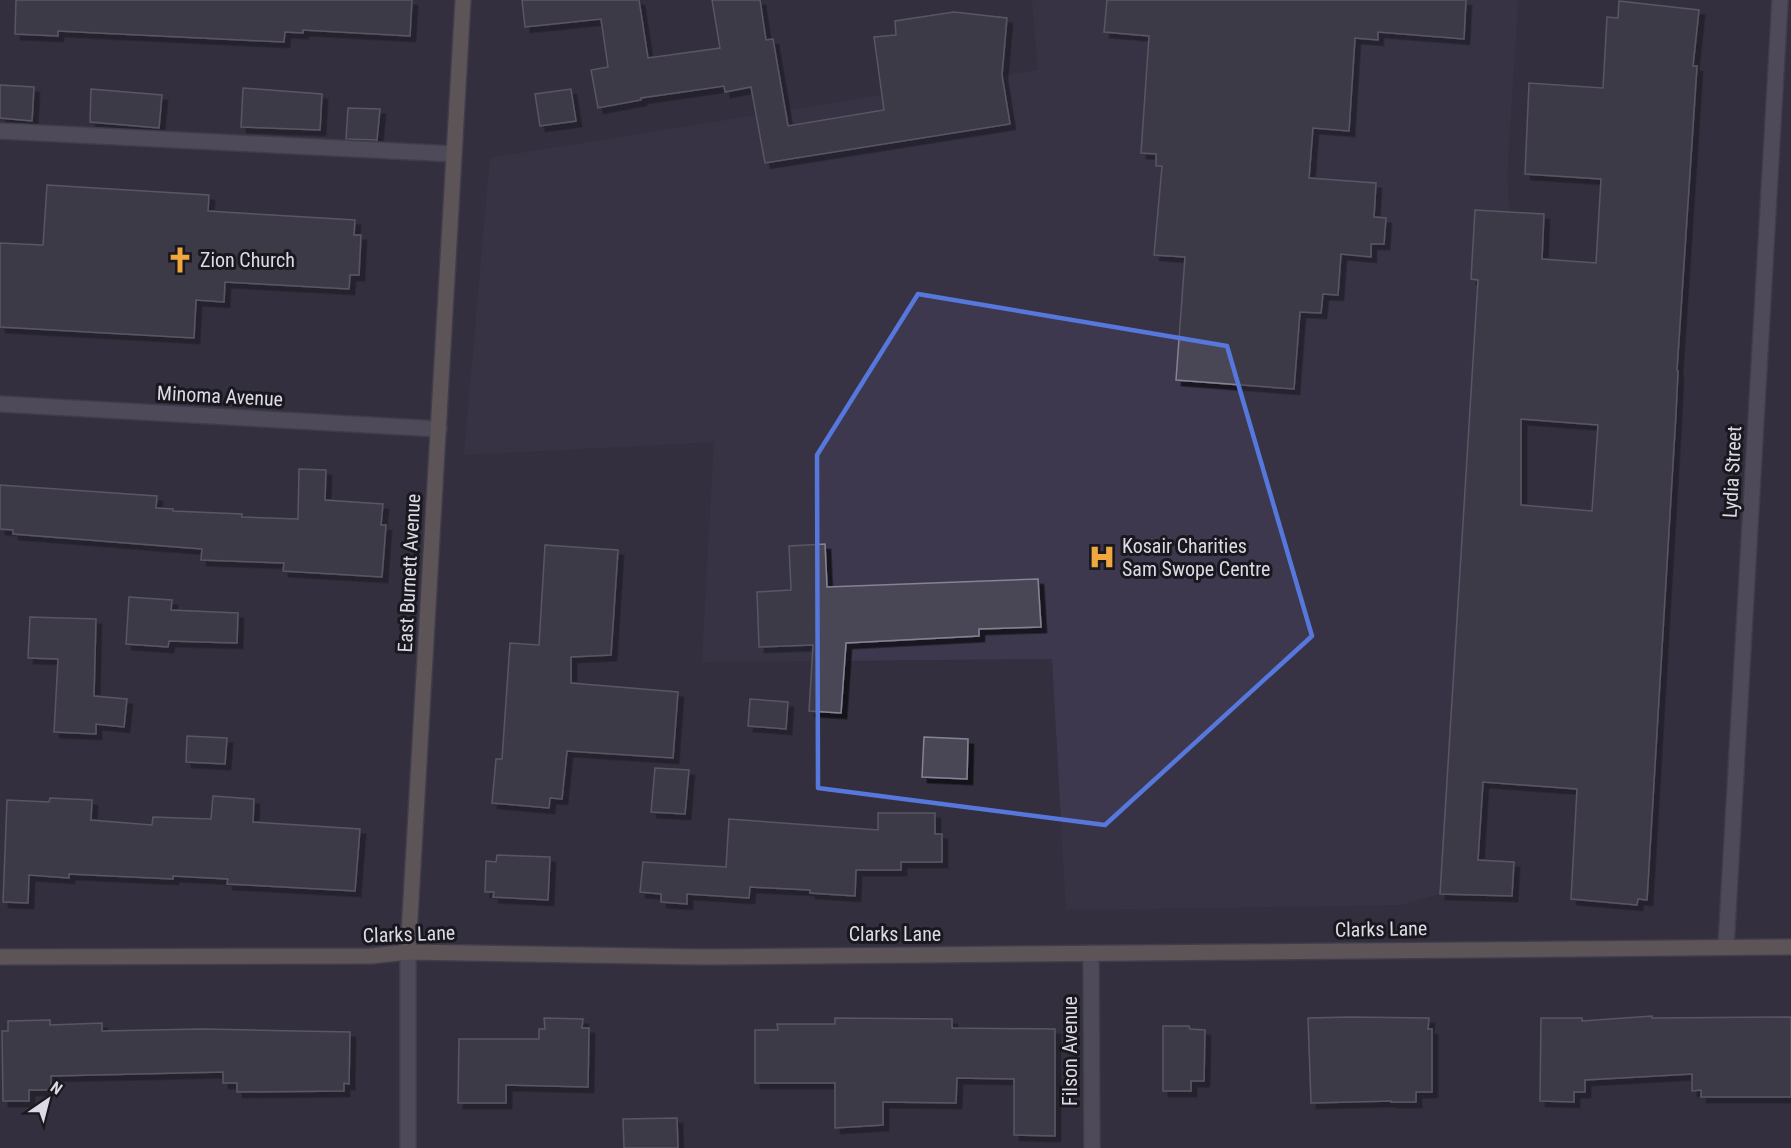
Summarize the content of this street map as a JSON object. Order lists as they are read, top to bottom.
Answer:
{
  "streets": {
    "street": [
      "Minoma Avenue",
      "Lydia Street",
      "East Burnett Avenue",
      "Clarks Lane",
      "Filson Avenue"
    ]
  },
  "crossings": [
    ["Minoma Avenue", "East Burnett Avenue"],
    ["Lydia Street", "Clarks Lane"],
    ["East Burnett Avenue", "Clarks Lane"],
    ["Clarks Lane", "Filson Avenue"]
  ],
  "places": {
    "church": ["Zion Church"],
    "hospital": ["Kosair Charities Sam Swope Centre"]
  },
  "north": "top right"
}
